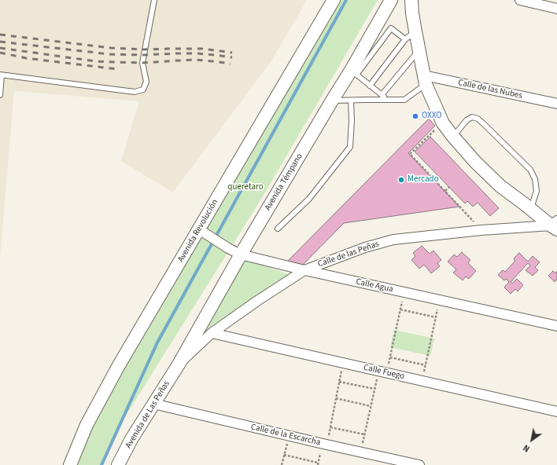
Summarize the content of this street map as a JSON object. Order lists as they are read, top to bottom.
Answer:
{
  "streets": {
    "main road": ["Avenida Témpano", "Avenida Revolución", "Avenida de Las Peñas"],
    "street": [
      "Calle de las Nubes",
      "Calle de las Peñas",
      "Calle Agua",
      "Calle Fuego",
      "Calle de la Escarcha"
    ]
  },
  "crossings": [
    ["Avenida Témpano", "Calle de las Peñas"],
    ["Avenida Témpano", "Calle Agua"],
    ["Avenida Témpano", "Avenida de Las Peñas"],
    ["Avenida Revolución", "Calle Agua"],
    ["Calle de las Peñas", "Calle Agua"],
    ["Calle de las Peñas", "Calle Fuego"],
    ["Calle de las Peñas", "Avenida de Las Peñas"],
    ["Avenida de Las Peñas", "Calle de la Escarcha"]
  ],
  "parks": ["queretaro"],
  "places": ["OXXO", "Mercado"],
  "north": "bottom left"
}
